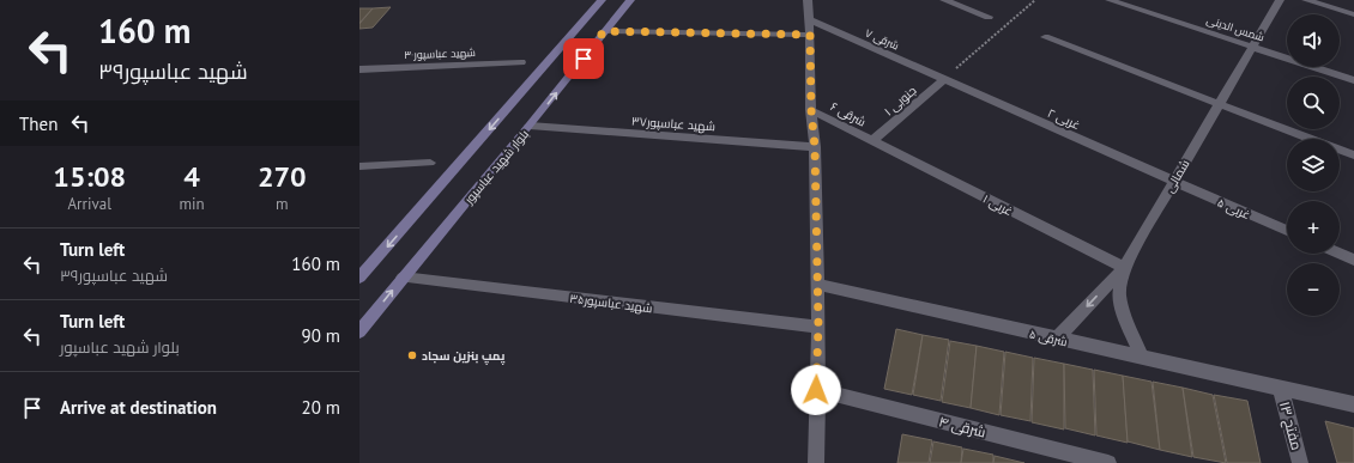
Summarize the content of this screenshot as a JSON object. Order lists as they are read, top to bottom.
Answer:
{
  "streets": {
    "main road": ["بلوار شهید عباسپور"],
    "street": [
      "شمس الدینی",
      "شرقی ۷",
      "شهید عباسپور۳۰",
      "جنوبی ۱",
      "شرقی ۶",
      "غربی ۲",
      "شهید عباسپور۳۷",
      "شمالی",
      "غربی ۱",
      "غربی ۵",
      "شهید عباسپور۳۵",
      "شرقی ۵",
      "مفتح ۱۳",
      "۴ شرقی"
    ]
  },
  "crossings": [
    ["شمس الدینی", "شمالی"],
    ["شرقی ۷", "جنوبی ۱"],
    ["شرقی ۷", "غربی ۲"],
    ["جنوبی ۱", "شرقی ۶"],
    ["جنوبی ۱", "غربی ۲"],
    ["جنوبی ۱", "غربی ۱"],
    ["شرقی ۶", "غربی ۱"],
    ["غربی ۲", "شمالی"],
    ["غربی ۲", "غربی ۵"],
    ["شهید عباسپور۳۷", "بلوار شهید عباسپور"],
    ["بلوار شهید عباسپور", "شهید عباسپور۳۵"],
    ["شمالی", "غربی ۱"],
    ["شمالی", "غربی ۵"],
    ["شمالی", "شرقی ۵"],
    ["شرقی ۵", "مفتح ۱۳"]
  ],
  "places": ["پمپ بنزین سجاد"],
  "page": {
    "turn": ["160 m", "شهید عباسپور۳۹"],
    "map_buttons": ["+", "−"],
    "then": "Then",
    "eta": [
      "15:08",
      "Arrival",
      "4",
      "min",
      "270",
      "m"
    ],
    "list": [
      {
        "name": "Turn left",
        "note": "شهید عباسپور۳۹",
        "value": "160 m"
      },
      {
        "name": "Turn left",
        "note": "بلوار شهید عباسپور",
        "value": "90 m"
      },
      {
        "name": "Arrive at destination",
        "value": "20 m"
      }
    ]
  }
}
